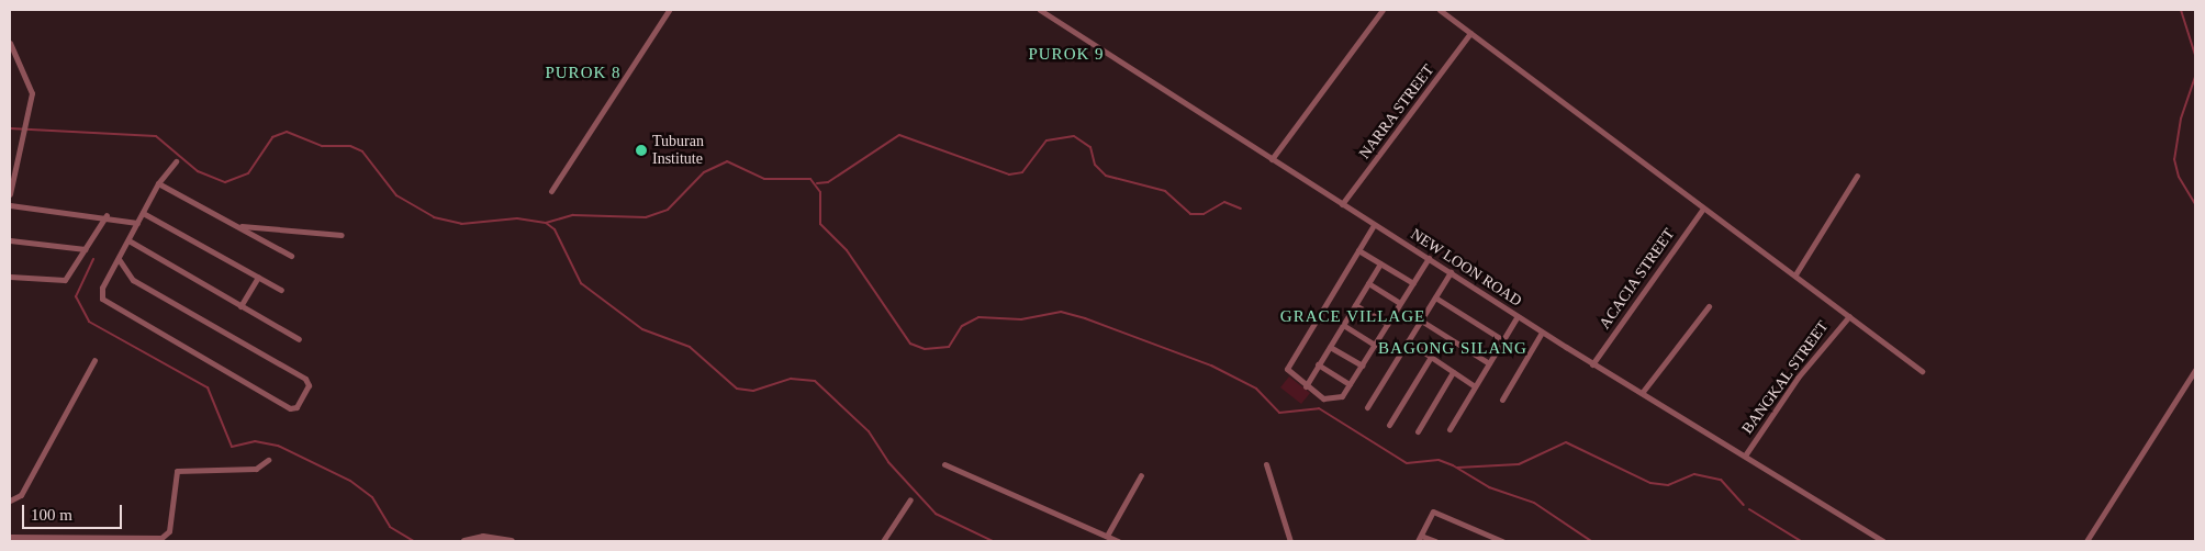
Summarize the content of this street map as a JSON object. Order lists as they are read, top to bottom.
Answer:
{
  "streets": {
    "street": [
      "NARRA STREET",
      "NEW LOON ROAD",
      "ACACIA STREET",
      "BANGKAL STREET"
    ]
  },
  "crossings": [
    ["NARRA STREET", "NEW LOON ROAD"],
    ["NEW LOON ROAD", "ACACIA STREET"],
    ["NEW LOON ROAD", "BANGKAL STREET"]
  ],
  "districts": [
    "PUROK 9",
    "PUROK 8",
    "GRACE VILLAGE",
    "BAGONG SILANG"
  ],
  "places": ["Tuburan Institute"],
  "scale_bar": "100 m"
}
